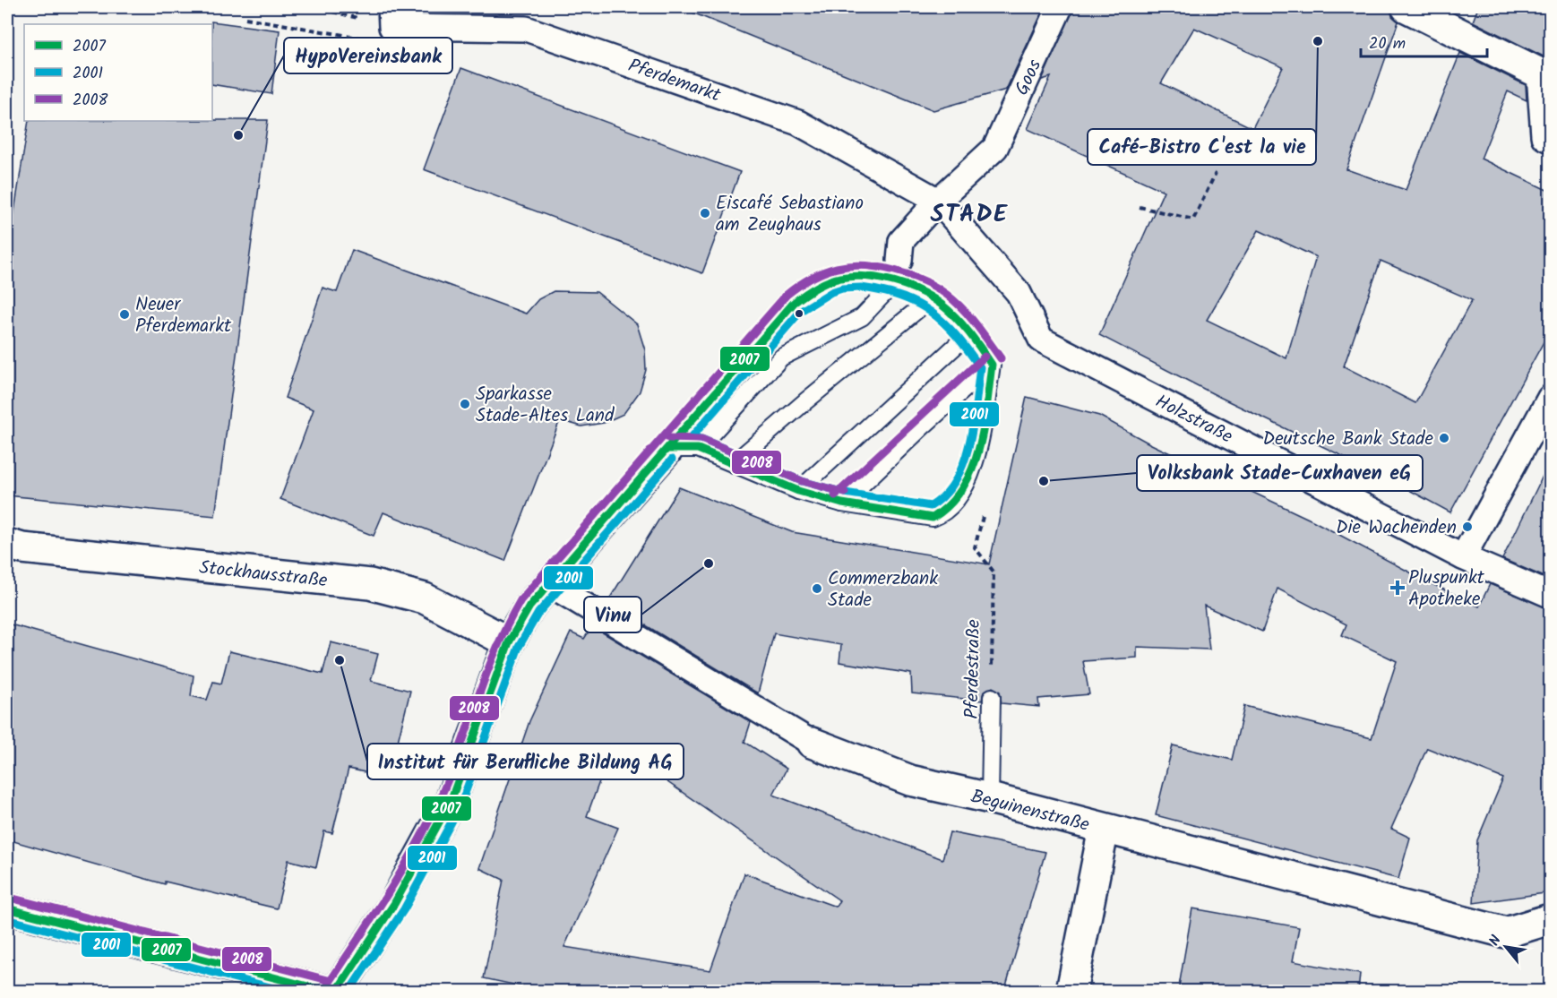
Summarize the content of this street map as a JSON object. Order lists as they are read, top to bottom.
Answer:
{
  "streets": {
    "street": [
      "Goos",
      "Pferdemarkt",
      "Holzstraße",
      "Stockhausstraße",
      "Beguinenstraße"
    ],
    "lane": ["Pferdestraße"]
  },
  "crossings": [
    ["Goos", "Pferdemarkt"],
    ["Pferdemarkt", "Holzstraße"],
    ["Pferdestraße", "Beguinenstraße"]
  ],
  "districts": ["STADE"],
  "places": {
    "other": [
      "Café-Bistro C'est la vie",
      "HypoVereinsbank",
      "Eiscafé Sebastiano am Zeughaus",
      "Neuer Pferdemarkt",
      "Sparkasse Stade-Altes Land",
      "Deutsche Bank Stade",
      "Volksbank Stade-Cuxhaven eG",
      "Die Wachenden",
      "Vinu",
      "Commerzbank Stade",
      "Institut für Berufliche Bildung AG"
    ],
    "health": ["Pluspunkt Apotheke"]
  },
  "lines": ["transit line 2008", "transit line 2007", "transit line 2001"],
  "legend": ["2007", "2001", "2008"],
  "scale_bar": "20 m",
  "north": "top left"
}
